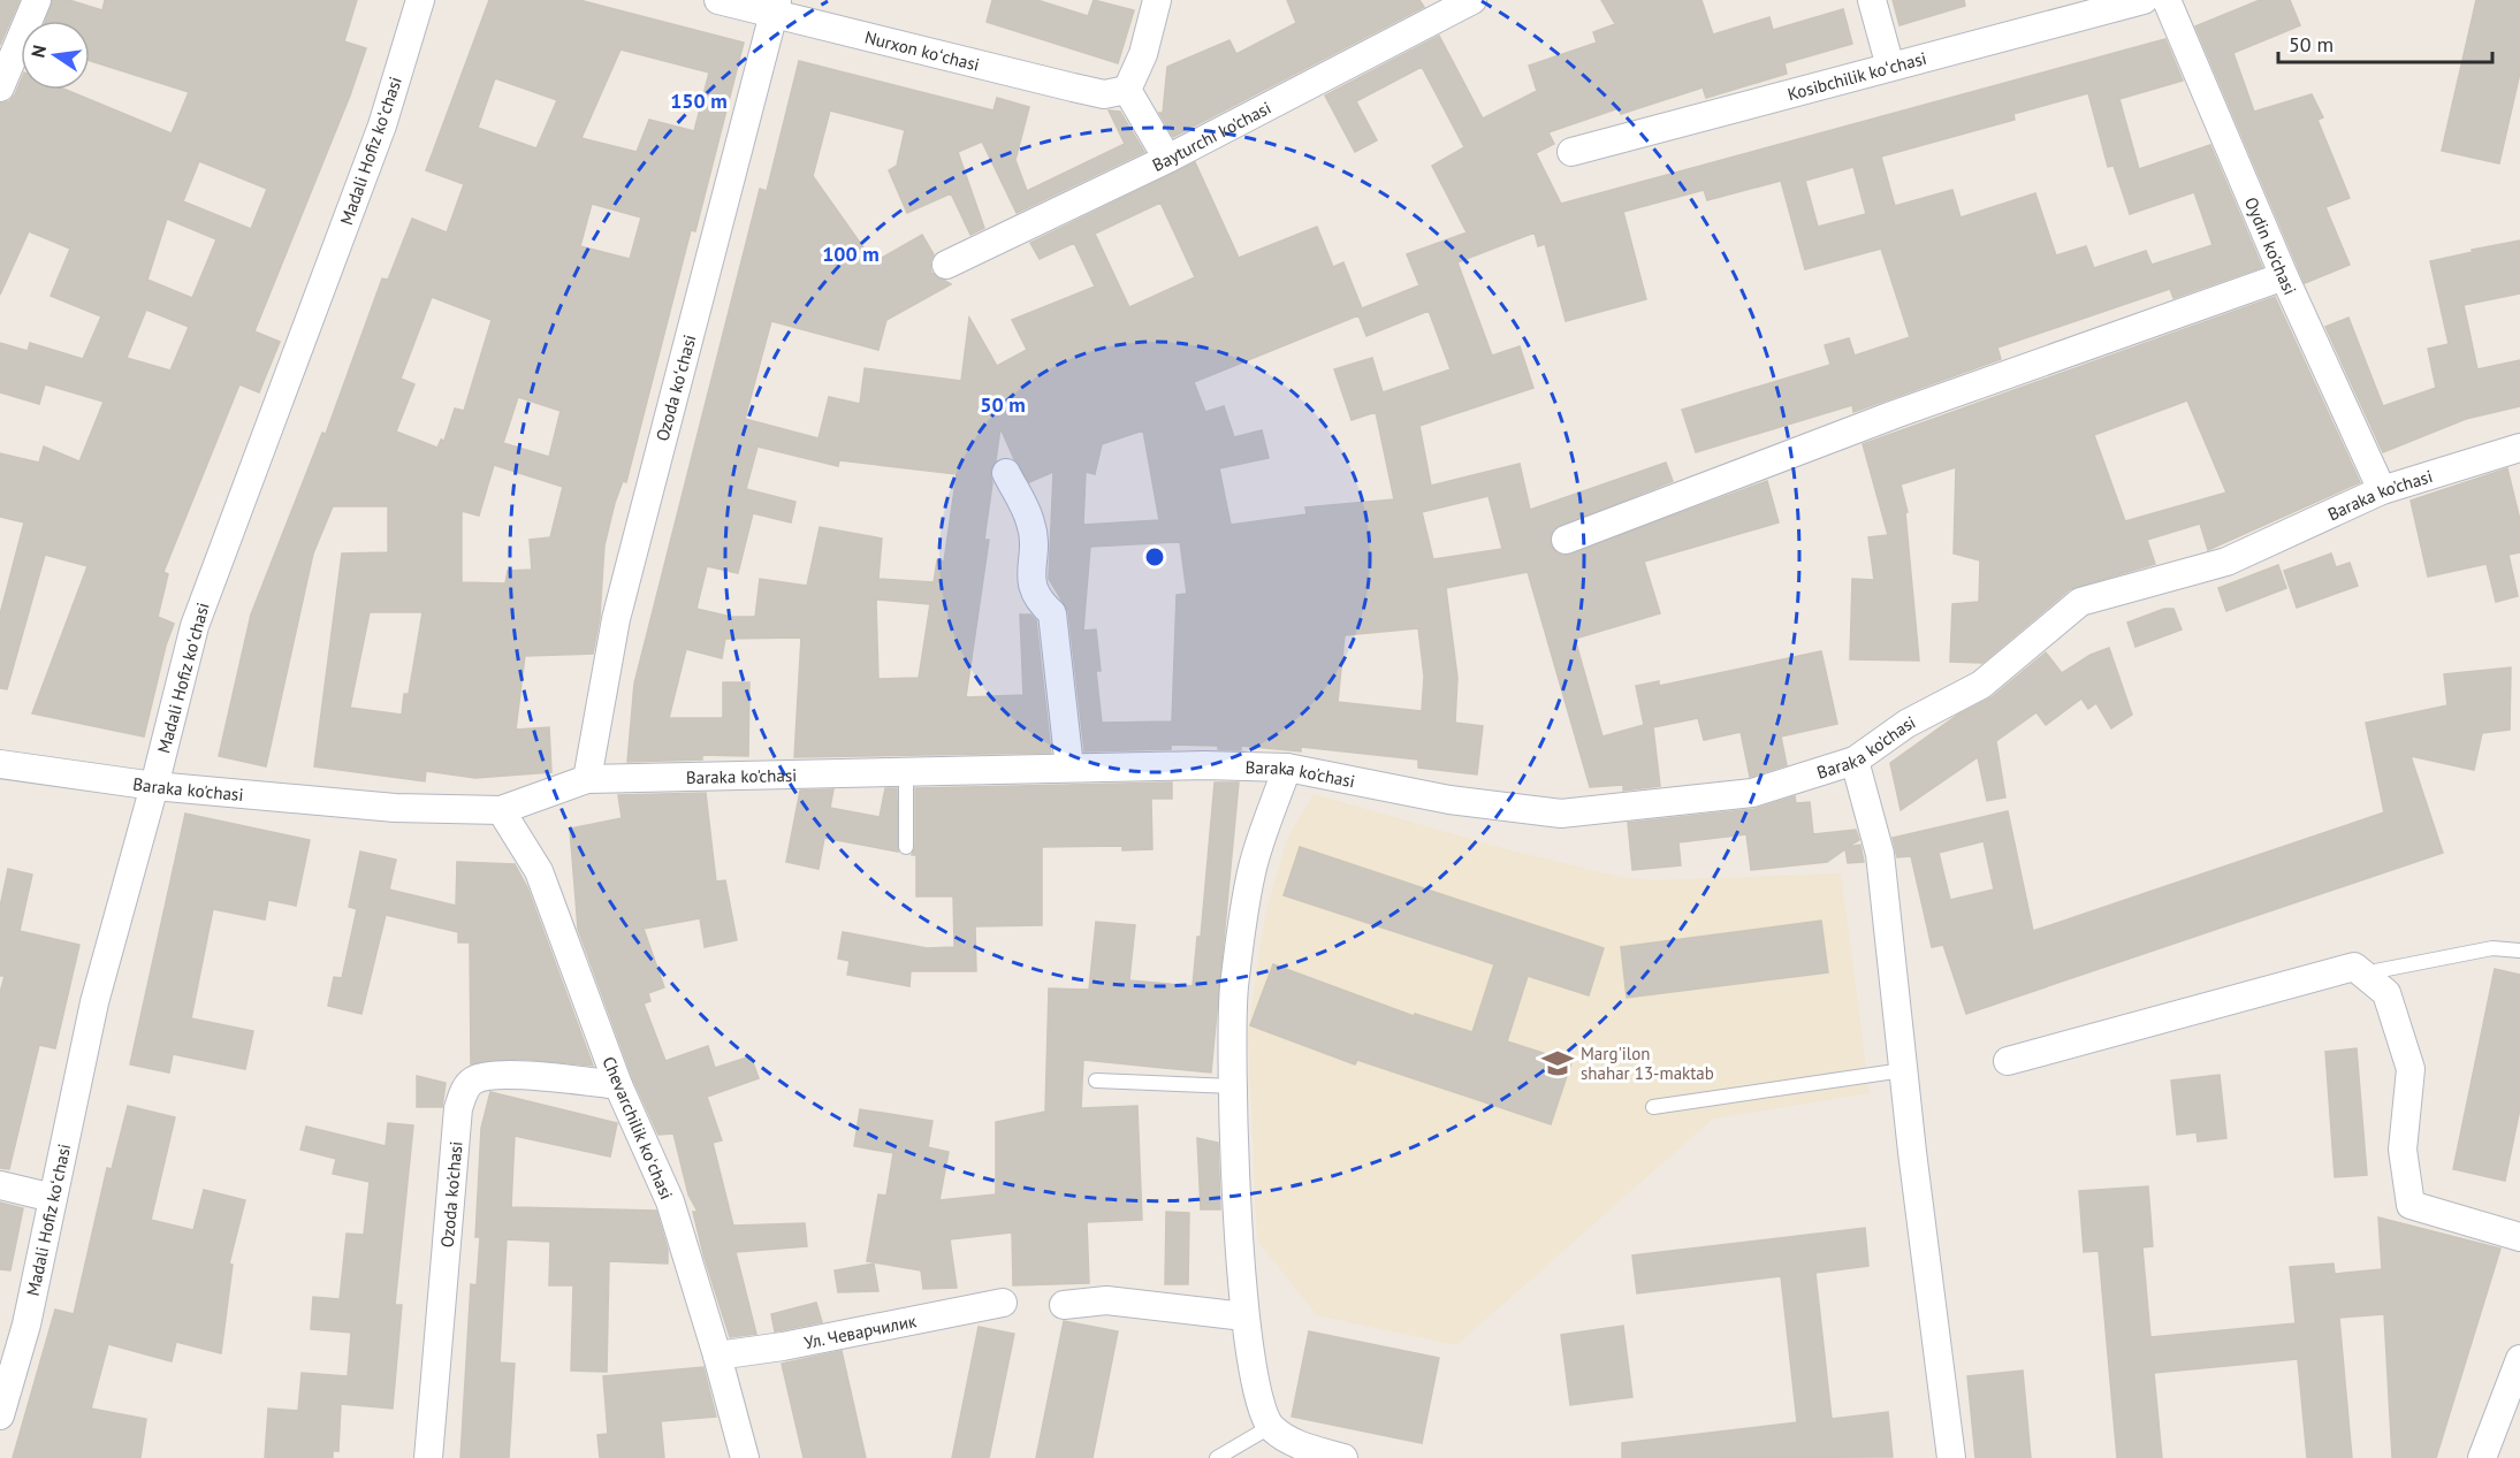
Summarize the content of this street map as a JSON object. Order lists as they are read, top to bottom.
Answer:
{
  "streets": {
    "street": [
      "Nurxon koʻchasi",
      "Kosibchilik koʻchasi",
      "Bayturchi ko'chasi",
      "Madali Hofiz koʻchasi",
      "Oydin ko'chasi",
      "Ozoda koʻchasi",
      "Baraka ko'chasi",
      "Chevarchilik koʻchasi",
      "Ozoda ko'chasi",
      "Ул. Чеварчилик"
    ]
  },
  "crossings": [
    ["Nurxon koʻchasi", "Ozoda koʻchasi"],
    ["Madali Hofiz koʻchasi", "Baraka ko'chasi"],
    ["Oydin ko'chasi", "Baraka ko'chasi"],
    ["Ozoda koʻchasi", "Baraka ko'chasi"],
    ["Baraka ko'chasi", "Chevarchilik koʻchasi"],
    ["Chevarchilik koʻchasi", "Ozoda ko'chasi"],
    ["Chevarchilik koʻchasi", "Ул. Чеварчилик"]
  ],
  "places": {
    "school or university": ["Marg'ilon shahar 13-maktab"]
  },
  "scale_bar": "50 m",
  "north": "left",
  "rings": ["150 m", "100 m", "50 m"]
}
